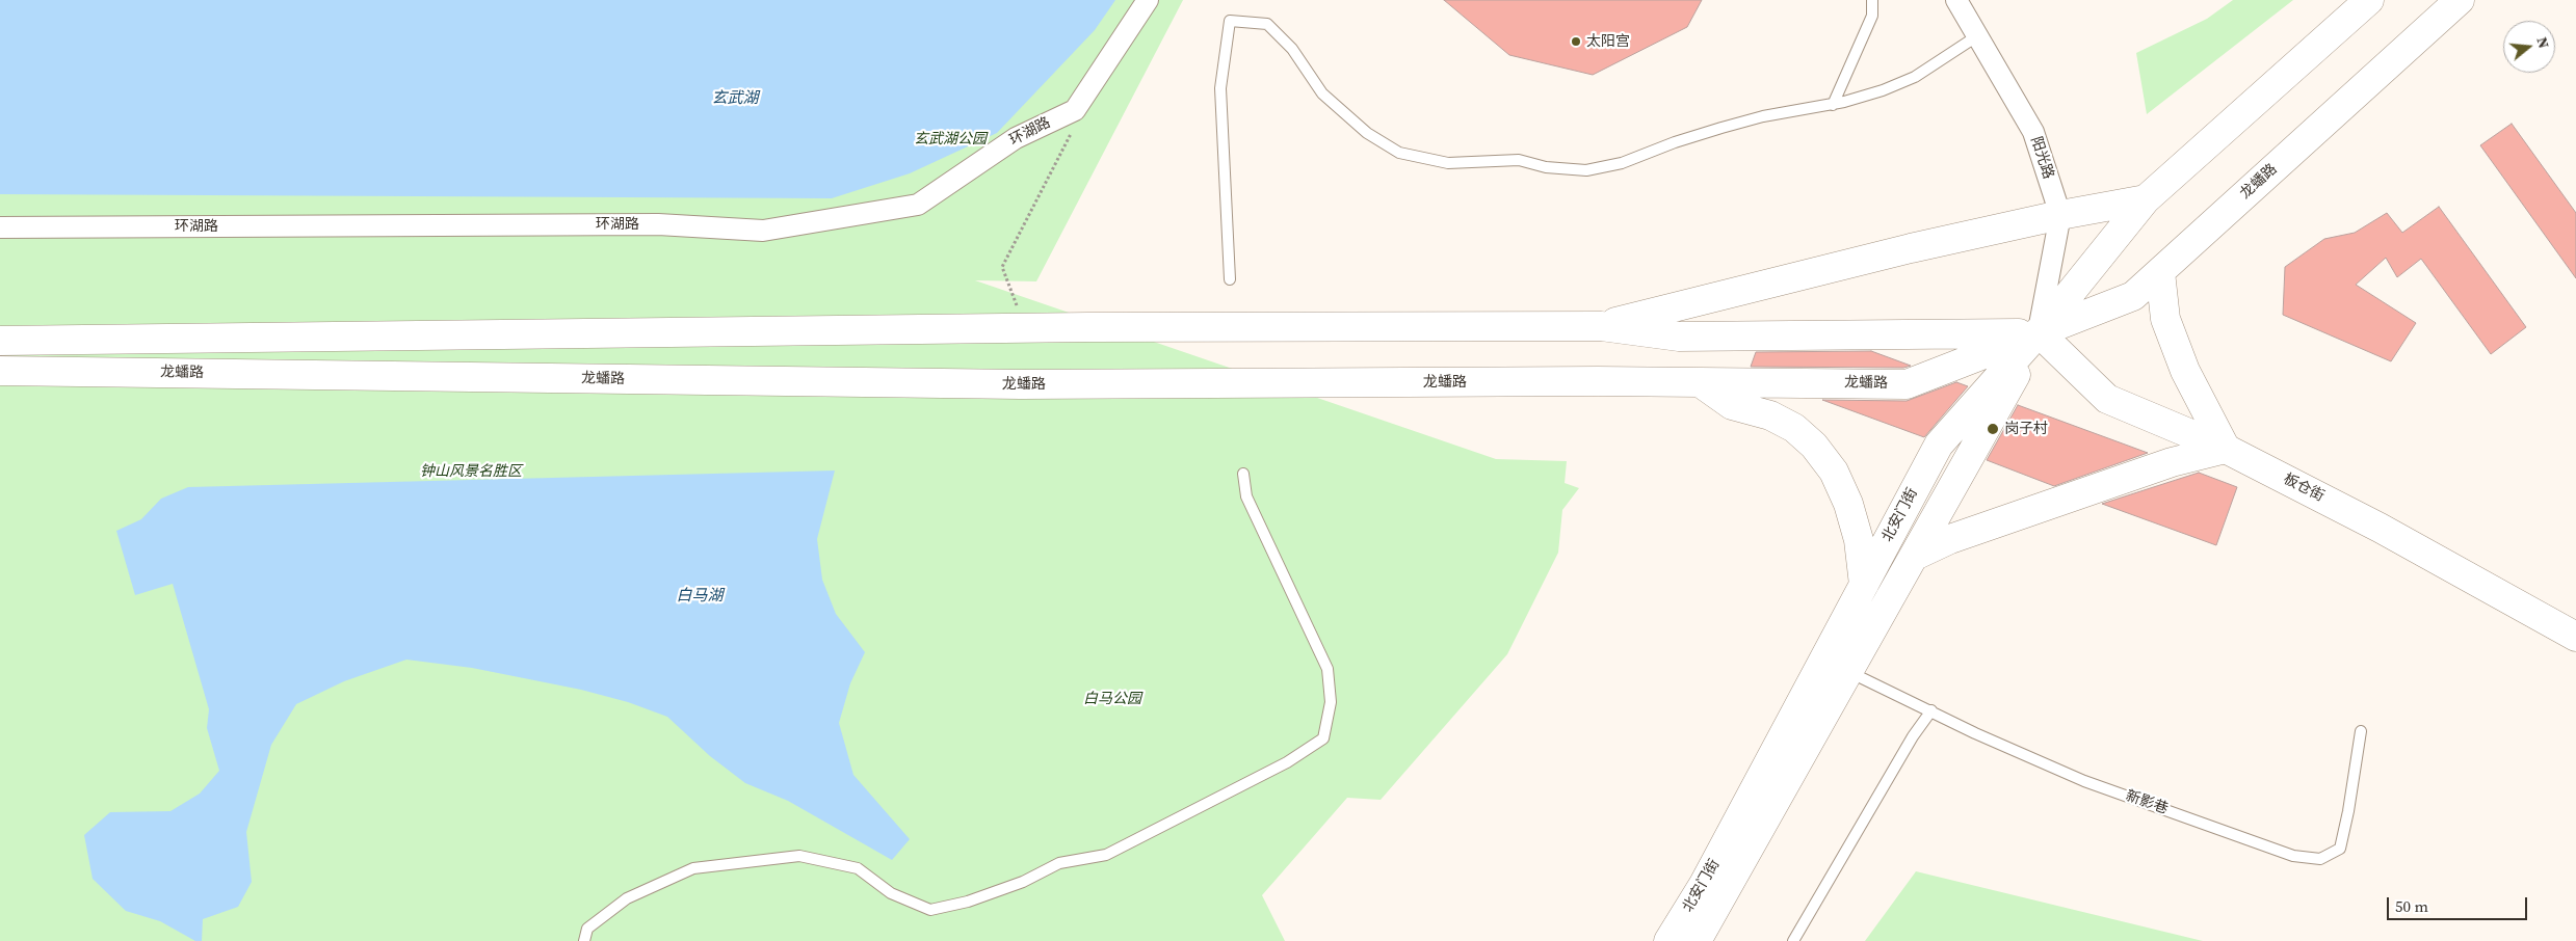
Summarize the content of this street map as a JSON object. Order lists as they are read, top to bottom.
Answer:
{
  "streets": {
    "main road": ["龙蟠路", "板仓街", "北安门街"],
    "street": ["环湖路", "阳光路"],
    "lane": ["新影巷"]
  },
  "crossings": [
    ["阳光路", "龙蟠路"],
    ["阳光路", "板仓街"],
    ["阳光路", "北安门街"],
    ["龙蟠路", "板仓街"],
    ["龙蟠路", "北安门街"],
    ["板仓街", "北安门街"]
  ],
  "water": ["玄武湖", "白马湖"],
  "parks": ["玄武湖公园", "钟山风景名胜区", "白马公园"],
  "places": ["太阳宫", "岗子村"],
  "scale_bar": "50 m",
  "north": "right"
}
